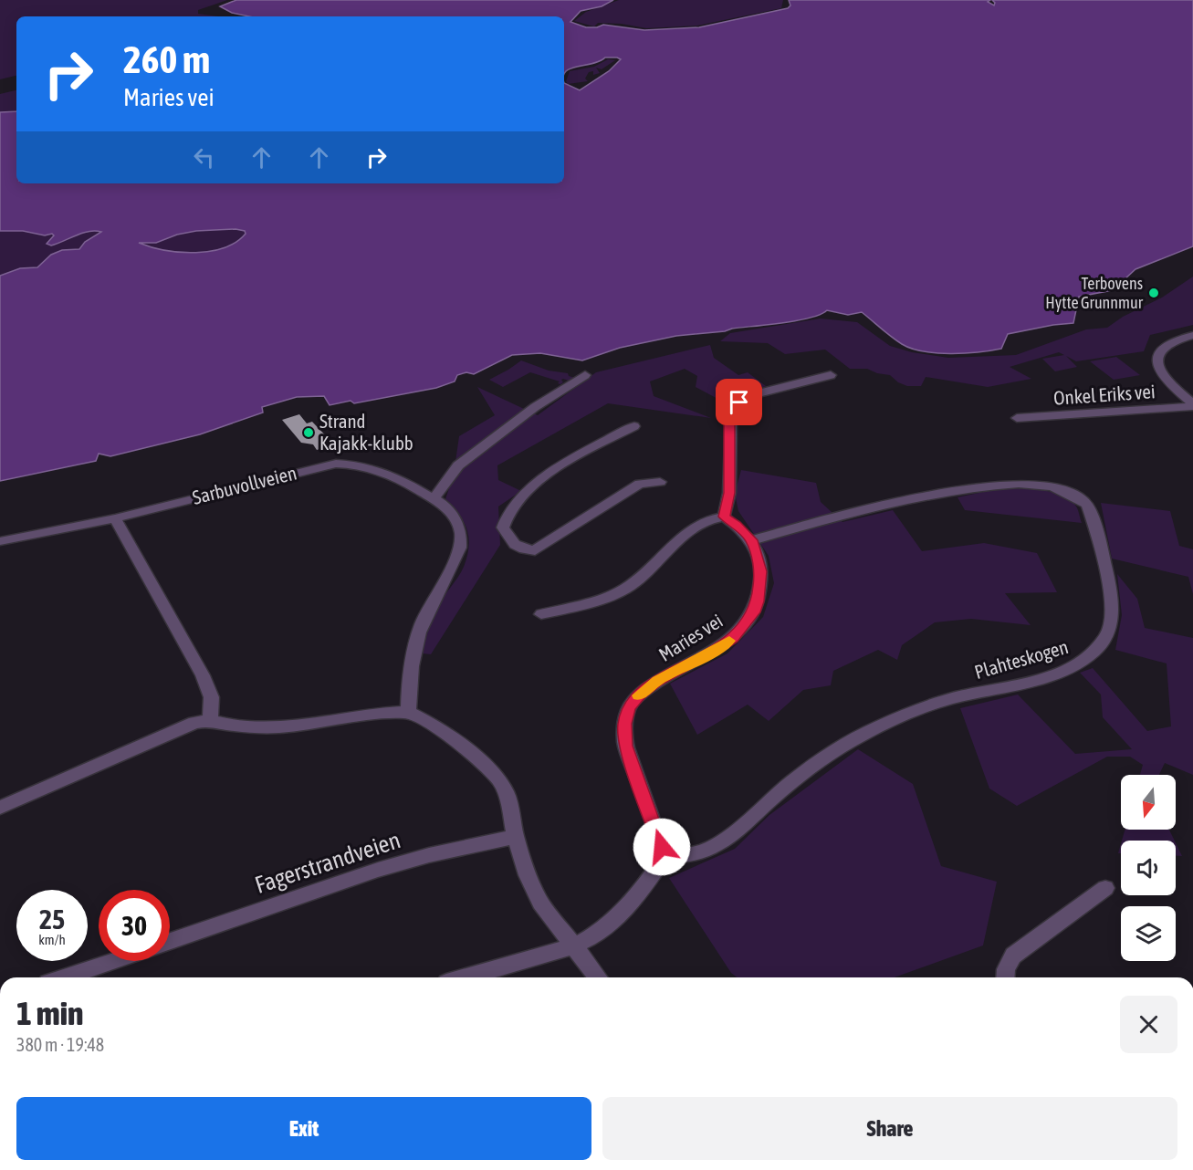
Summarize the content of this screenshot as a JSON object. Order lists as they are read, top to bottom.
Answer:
{
  "streets": {
    "street": [
      "Onkel Eriks vei",
      "Sarbuvollveien",
      "Maries vei",
      "Plahteskogen",
      "Fagerstrandveien"
    ]
  },
  "crossings": [
    ["Maries vei", "Plahteskogen"]
  ],
  "places": ["Terbovens Hytte Grunnmur", "Strand Kajakk-klubb"],
  "north": "bottom",
  "page": {
    "turn": ["260 m", "Maries vei"],
    "speed": "25 km/h",
    "limit": "30",
    "heading": ["1 min", "380 m · 19:48"],
    "buttons": ["Exit", "Share"]
  }
}
